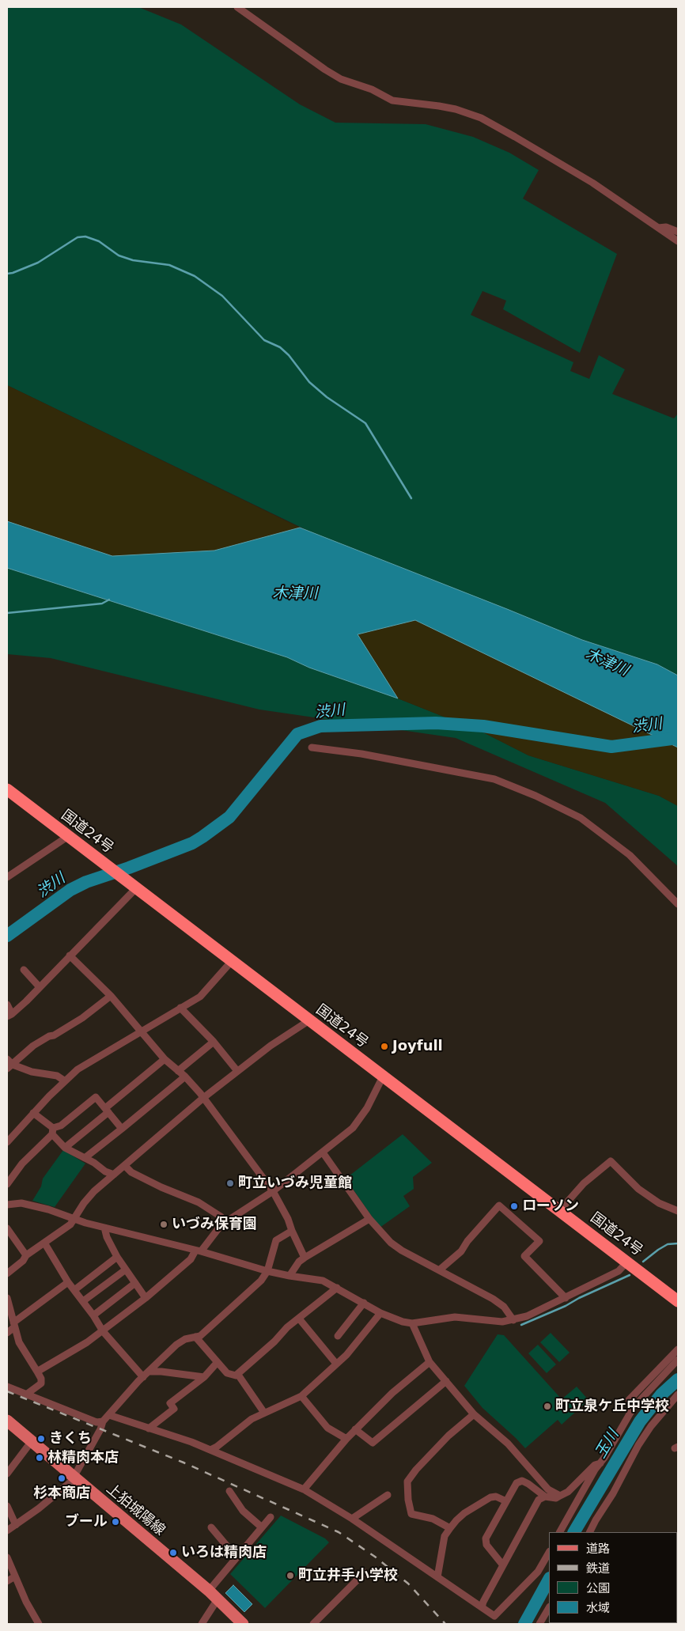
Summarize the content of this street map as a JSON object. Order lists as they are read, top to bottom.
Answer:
{
  "streets": {
    "highway": ["国道24号"],
    "main road": ["上狛城陽線"]
  },
  "water": ["木津川", "渋川", "玉川"],
  "places": [
    "Joyfull",
    "町立いづみ児童館",
    "ローソン",
    "いづみ保育園",
    "町立泉ケ丘中学校",
    "きくち",
    "林精肉本店",
    "杉本商店",
    "ブール",
    "いろは精肉店",
    "町立井手小学校"
  ],
  "legend": [
    "道路",
    "鉄道",
    "公園",
    "水域"
  ]
}
